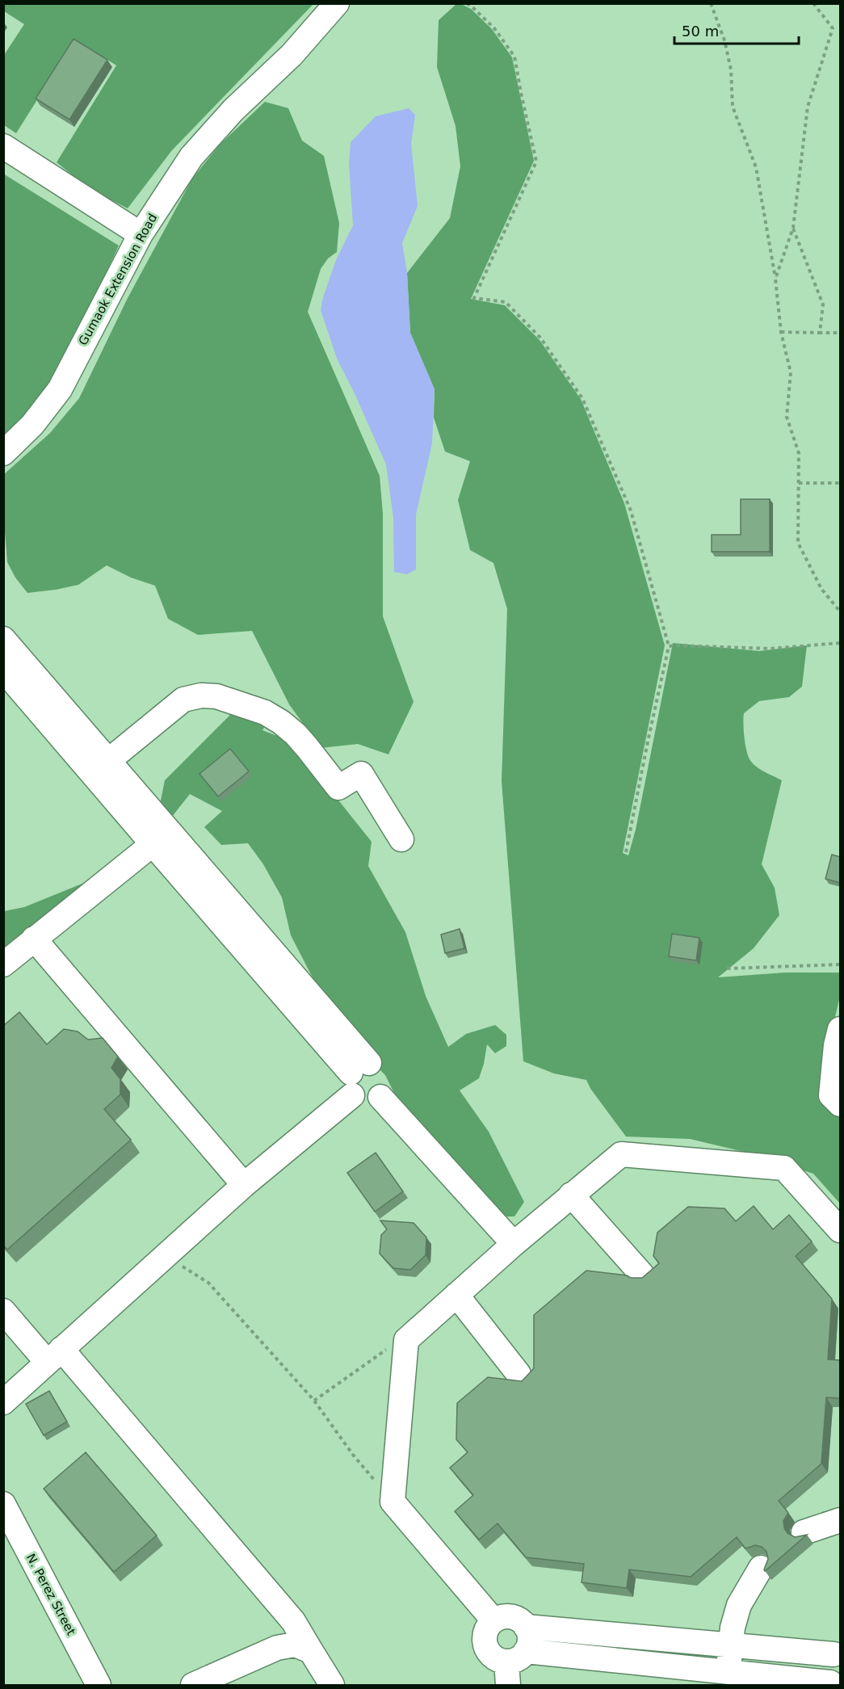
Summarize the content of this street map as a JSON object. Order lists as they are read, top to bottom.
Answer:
{
  "streets": {
    "street": ["Gumaok Extension Road", "N. Perez Street"]
  },
  "scale_bar": "50 m"
}
